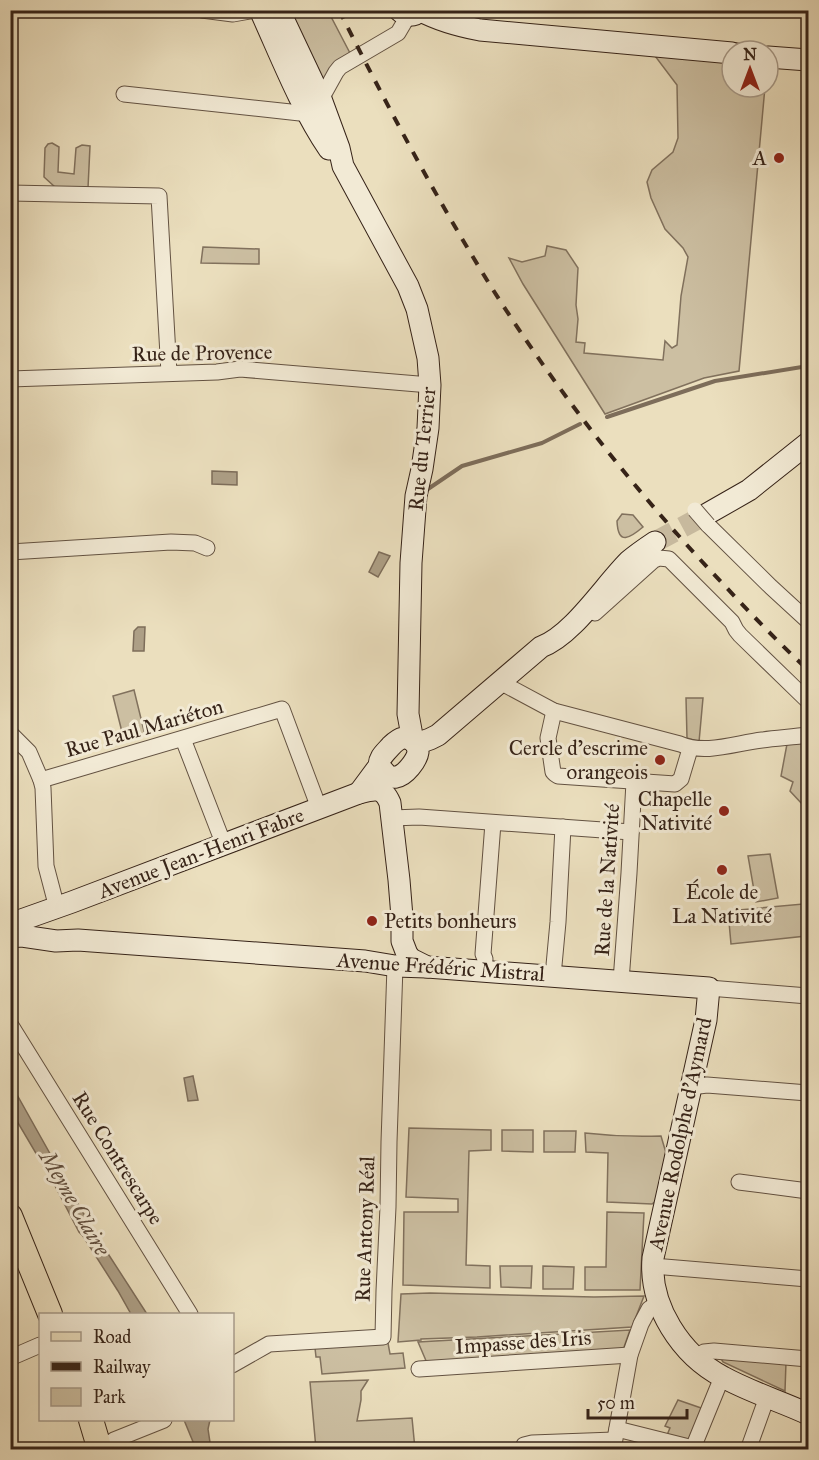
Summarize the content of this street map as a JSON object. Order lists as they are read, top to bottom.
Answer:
{
  "streets": {
    "main road": [
      "Rue du Terrier",
      "Avenue Jean-Henri Fabre",
      "Avenue Frédéric Mistral",
      "Avenue Rodolphe d'Aymard"
    ],
    "street": [
      "Rue de Provence",
      "Rue Paul Mariéton",
      "Rue de la Nativité",
      "Rue Contrescarpe",
      "Rue Antony Réal",
      "Impasse des Iris"
    ]
  },
  "crossings": [
    ["Rue de Provence", "Rue du Terrier"],
    ["Rue Paul Mariéton", "Avenue Jean-Henri Fabre"],
    ["Rue de la Nativité", "Avenue Frédéric Mistral"],
    ["Avenue Frédéric Mistral", "Avenue Rodolphe d'Aymard"],
    ["Avenue Frédéric Mistral", "Rue Antony Réal"]
  ],
  "water": ["Meyne Claire"],
  "places": [
    "A",
    "Cercle d'escrime orangeois",
    "Chapelle Nativité",
    "École de La Nativité",
    "Petits bonheurs"
  ],
  "legend": ["Road", "Railway", "Park"],
  "scale_bar": "50 m",
  "north": "top"
}
